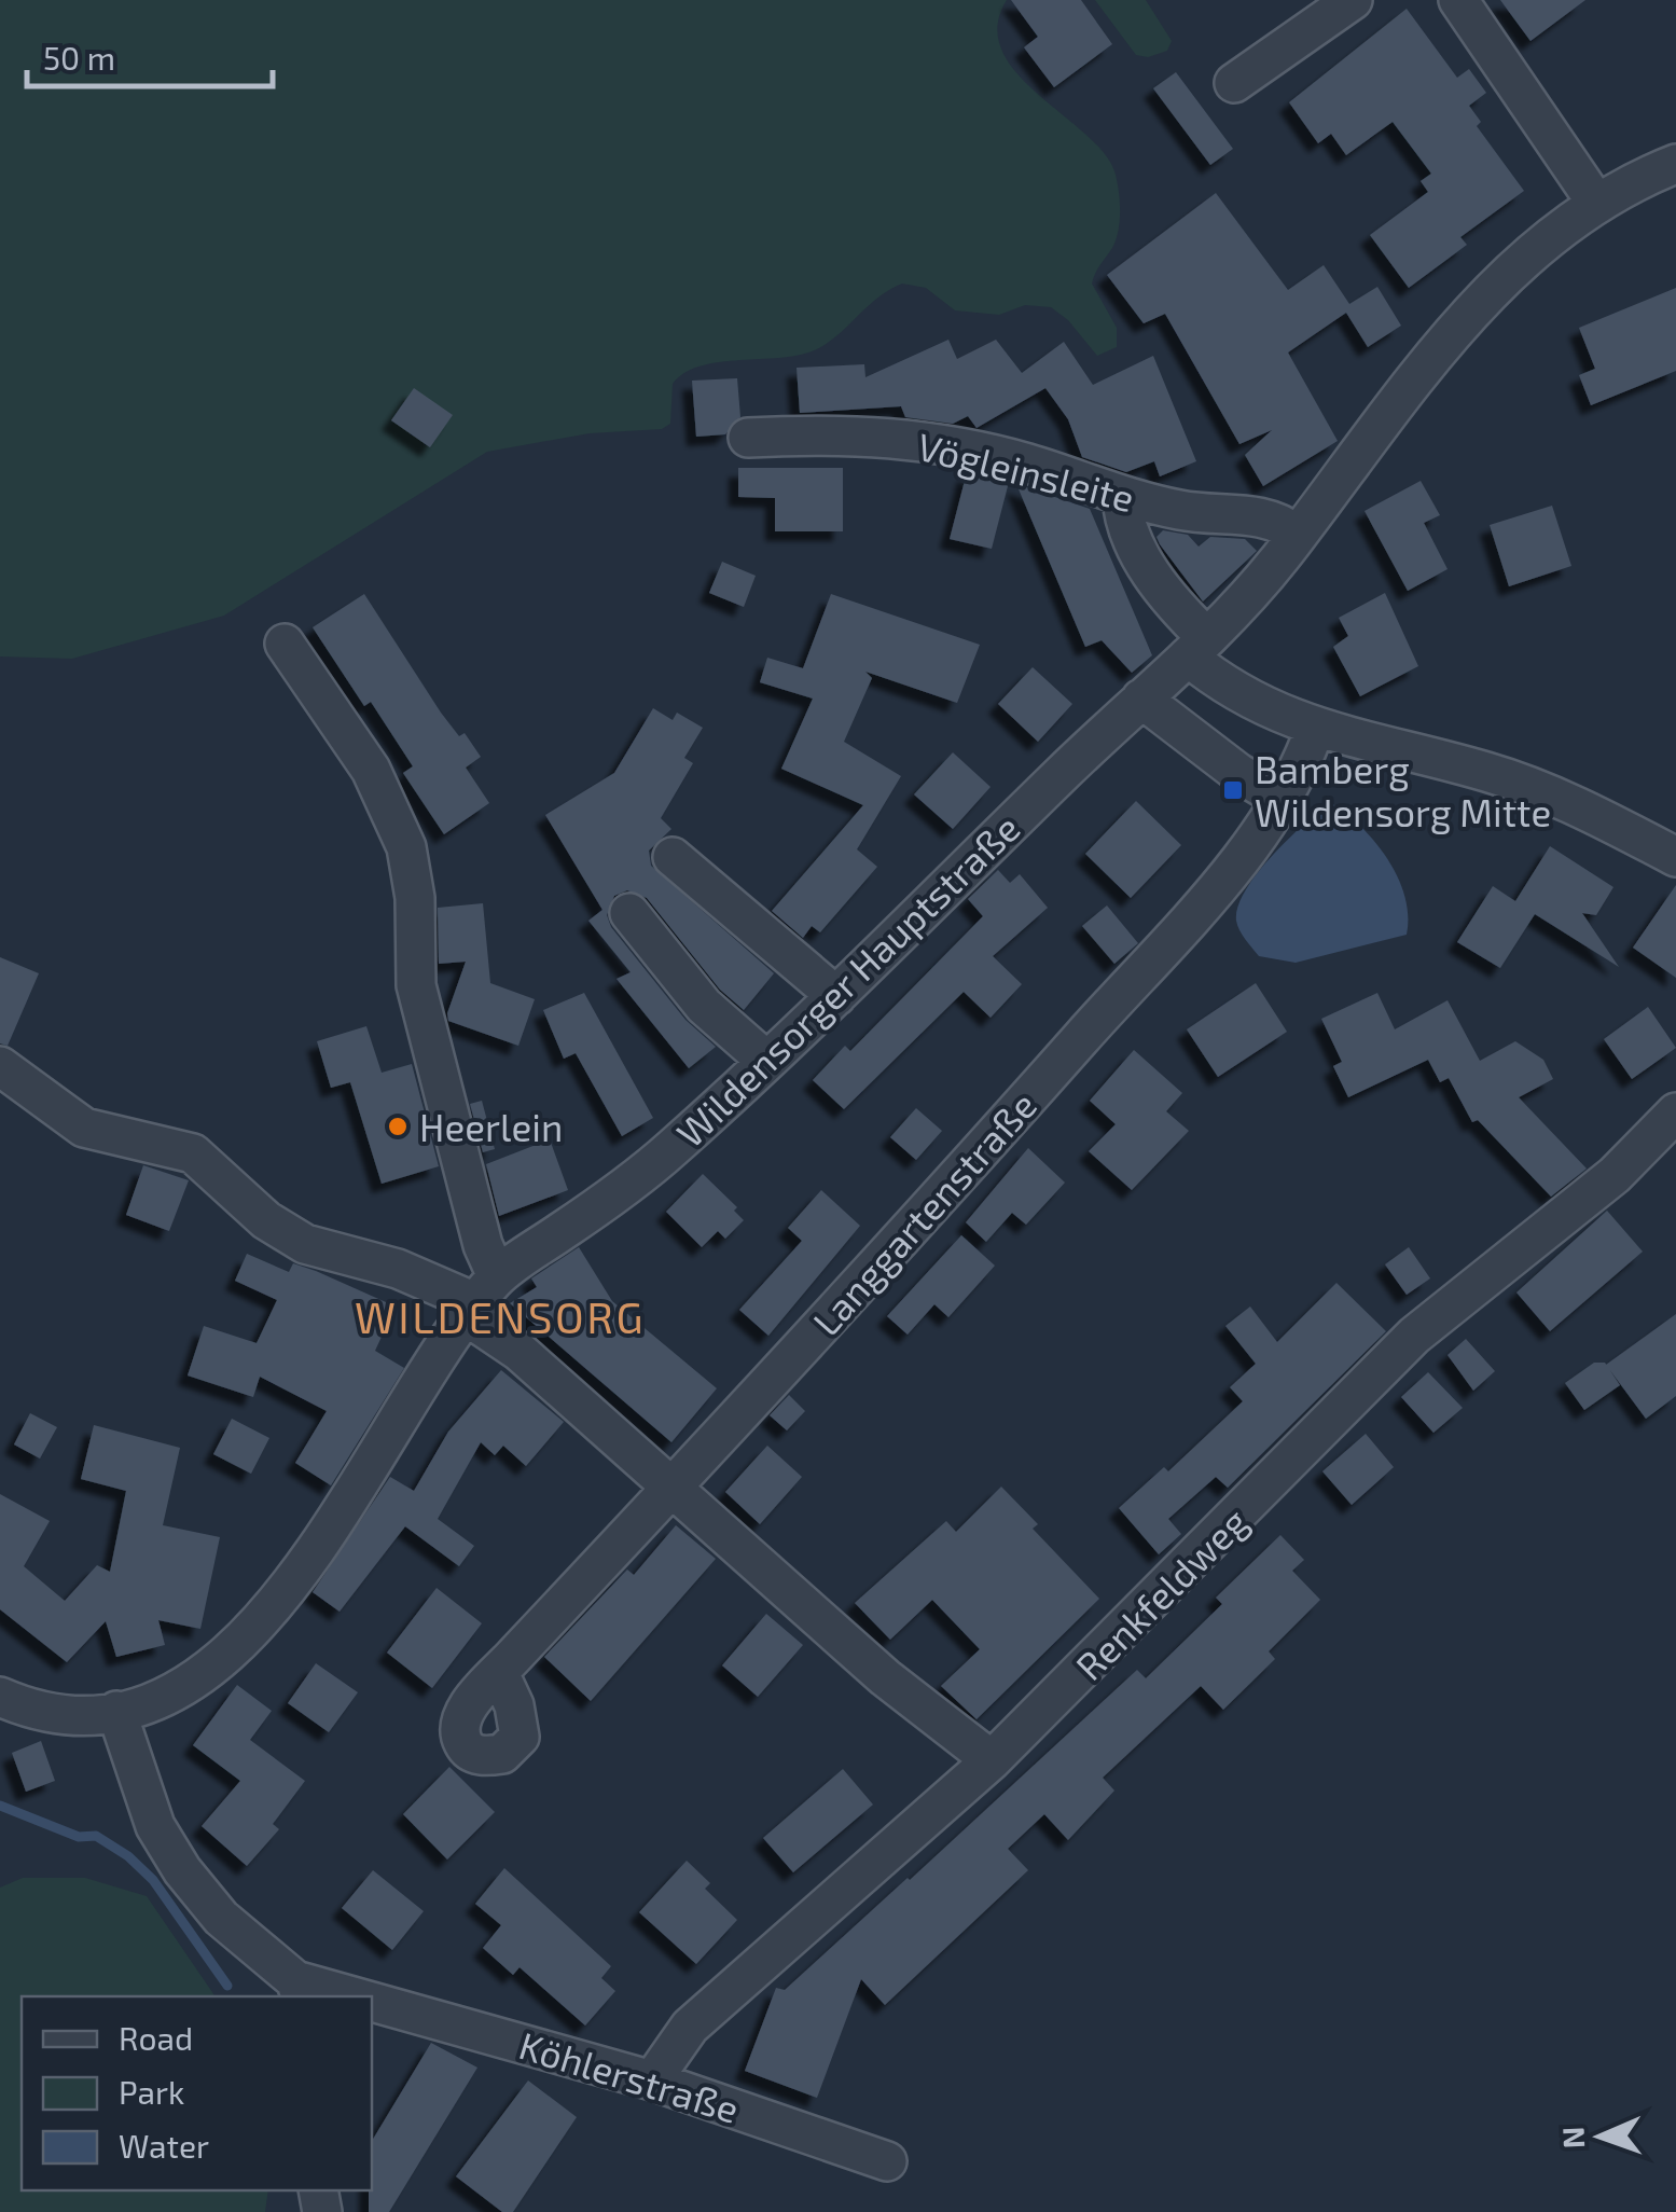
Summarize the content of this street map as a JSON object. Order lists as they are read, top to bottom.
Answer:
{
  "streets": {
    "street": [
      "Vögleinsleite",
      "Wildensorger Hauptstraße",
      "Langgartenstraße",
      "Renkfeldweg",
      "Köhlerstraße"
    ]
  },
  "crossings": [
    ["Vögleinsleite", "Wildensorger Hauptstraße"],
    ["Renkfeldweg", "Köhlerstraße"]
  ],
  "districts": ["WILDENSORG"],
  "places": {
    "transit": ["Bamberg Wildensorg Mitte"],
    "other": ["Heerlein"]
  },
  "legend": ["Road", "Park", "Water"],
  "scale_bar": "50 m",
  "north": "left"
}
